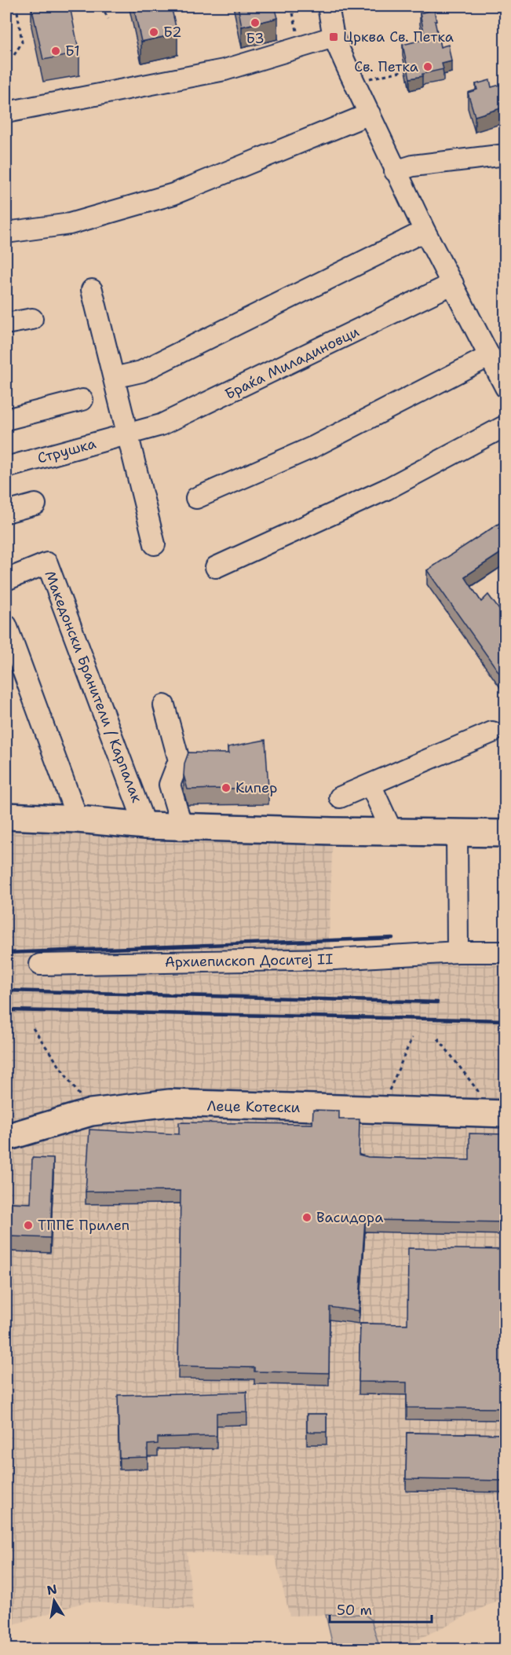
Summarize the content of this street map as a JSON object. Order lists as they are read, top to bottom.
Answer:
{
  "streets": {
    "main road": ["Македонски Бранители / Карпалак", "Леце Котески"],
    "street": ["Браќа Миладиновци", "Струшка", "Архиепископ Доситеј II"]
  },
  "crossings": [
    ["Браќа Миладиновци", "Струшка"]
  ],
  "places": {
    "other": [
      "Б3",
      "Б2",
      "Б1",
      "Св. Петка",
      "Кипер",
      "Васидора",
      "ТППЕ Прилеп"
    ],
    "transit": ["Црква Св. Петка"]
  },
  "scale_bar": "50 m",
  "north": "top"
}
